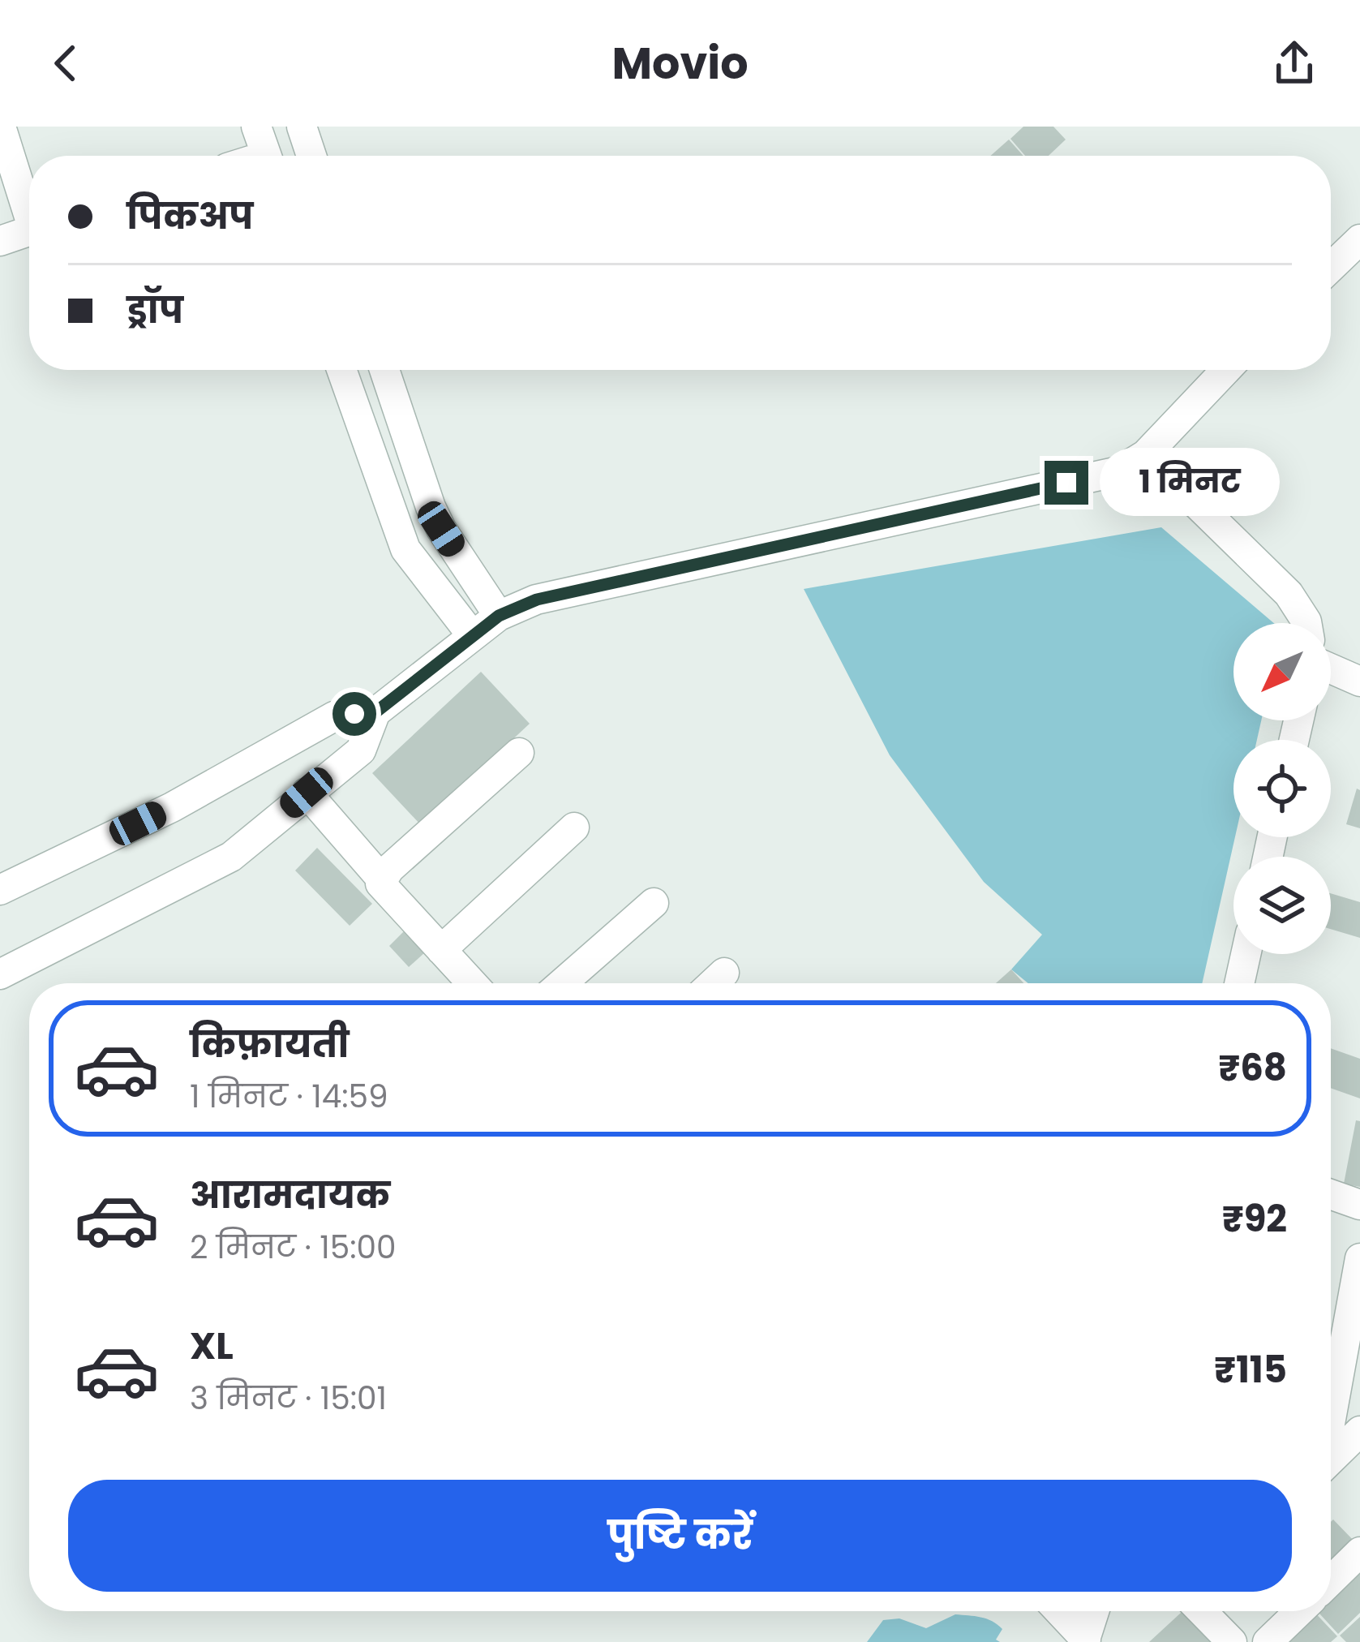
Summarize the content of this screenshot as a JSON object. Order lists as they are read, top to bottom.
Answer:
{
  "north": "bottom left",
  "page": {
    "header": "Movio",
    "banner": ["पिकअप", "ड्रॉप"],
    "bubble": "1 मिनट",
    "list": [
      {
        "name": "किफ़ायती",
        "note": "1 मिनट · 14:59",
        "value": "₹68"
      },
      {
        "name": "आरामदायक",
        "note": "2 मिनट · 15:00",
        "value": "₹92"
      },
      {
        "name": "XL",
        "note": "3 मिनट · 15:01",
        "value": "₹115"
      }
    ],
    "buttons": "पुष्टि करें"
  }
}
